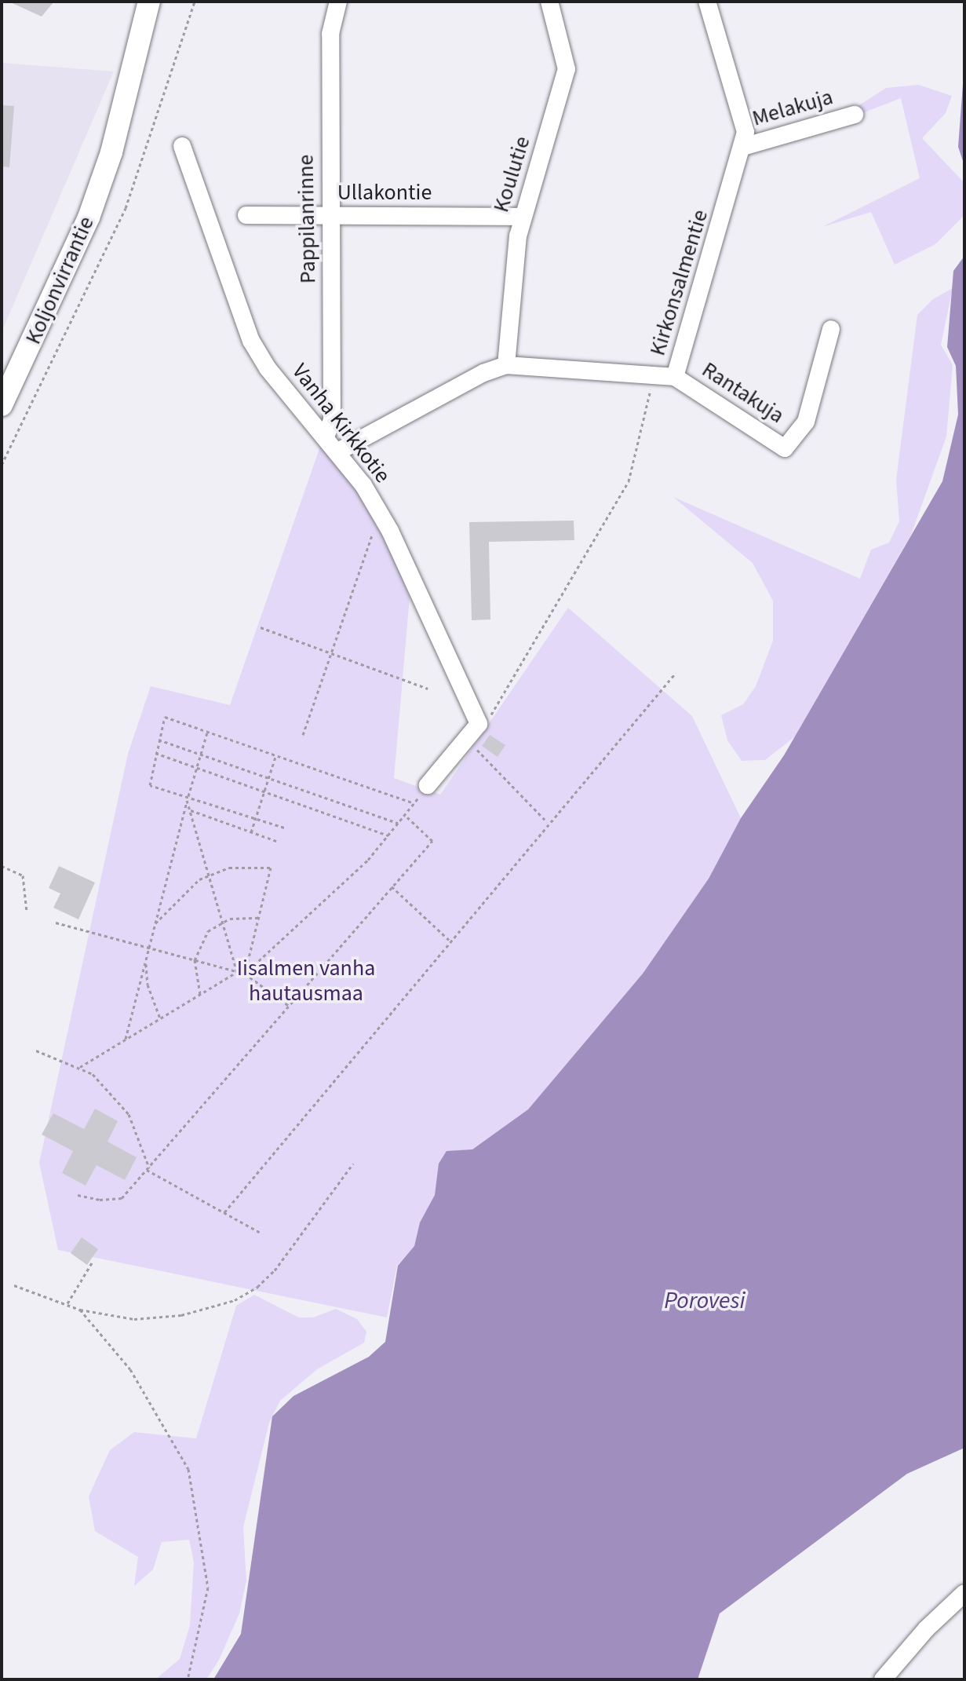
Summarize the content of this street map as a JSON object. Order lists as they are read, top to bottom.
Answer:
{
  "streets": {
    "main road": ["Koljonvirrantie"],
    "street": [
      "Melakuja",
      "Koulutie",
      "Ullakontie",
      "Pappilanrinne",
      "Kirkonsalmentie",
      "Rantakuja",
      "Vanha Kirkkotie"
    ]
  },
  "crossings": [
    ["Melakuja", "Kirkonsalmentie"],
    ["Koulutie", "Ullakontie"],
    ["Koulutie", "Kirkonsalmentie"],
    ["Ullakontie", "Pappilanrinne"],
    ["Pappilanrinne", "Vanha Kirkkotie"],
    ["Kirkonsalmentie", "Rantakuja"],
    ["Kirkonsalmentie", "Vanha Kirkkotie"]
  ],
  "water": ["Porovesi"],
  "parks": ["Iisalmen vanha hautausmaa"]
}
